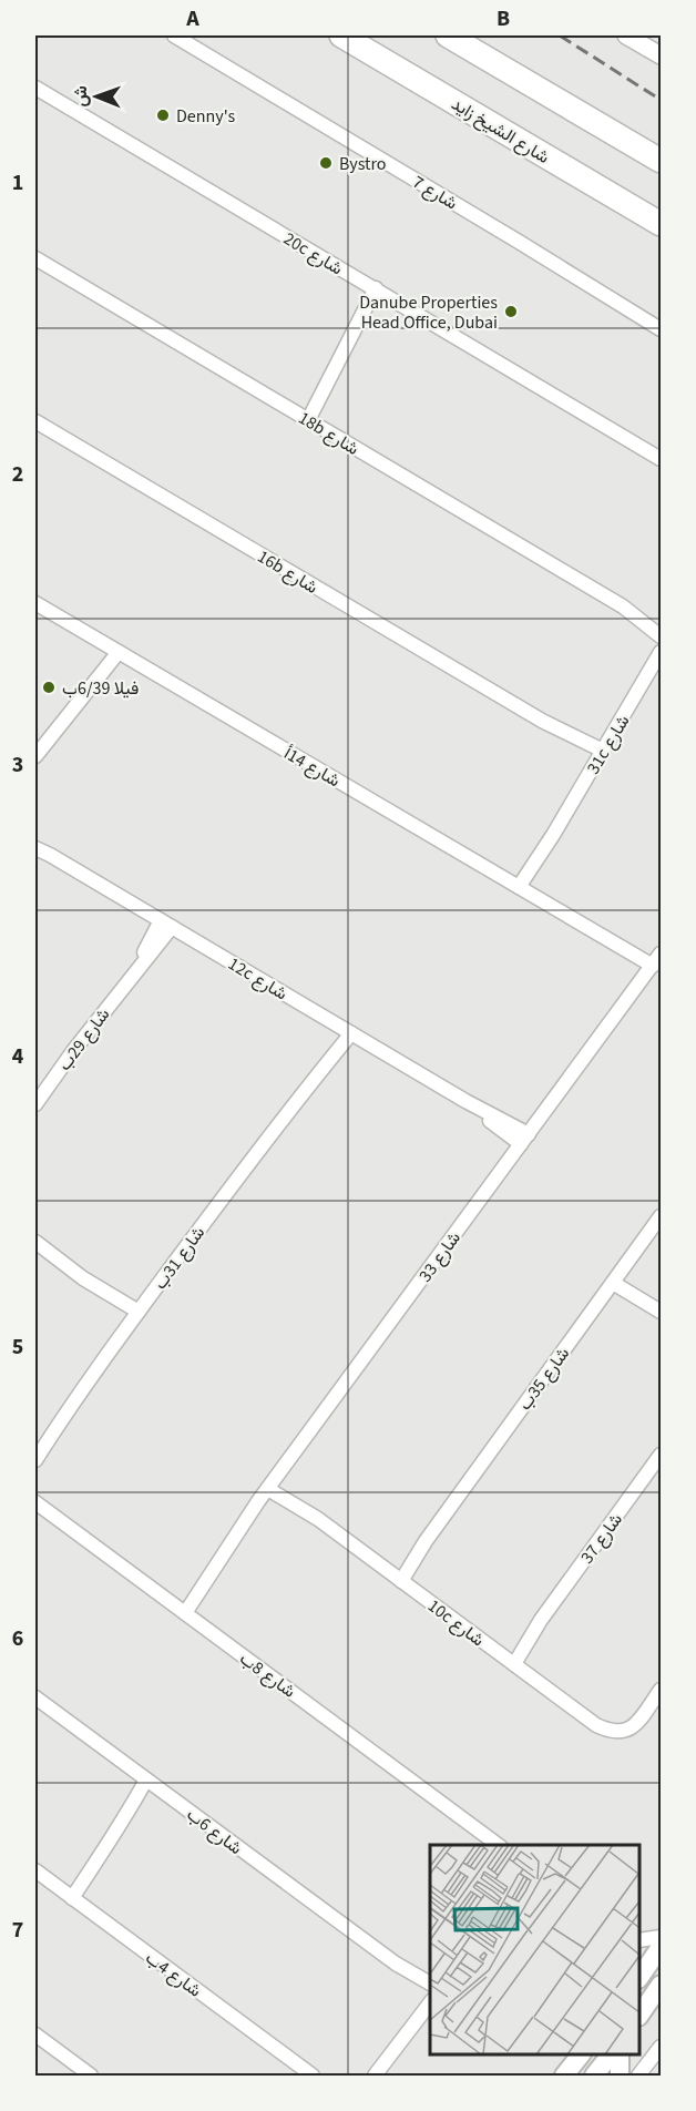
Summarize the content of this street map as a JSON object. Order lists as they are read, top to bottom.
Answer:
{
  "streets": {
    "highway": ["شارع الشيخ زايد"],
    "street": [
      "شارع 7",
      "20c شارع",
      "18b شارع",
      "16b شارع",
      "31c شارع",
      "شارع 14أ",
      "12c شارع",
      "شارع 29ب",
      "شارع 33",
      "شارع 31ب",
      "شارع 35ب",
      "شارع 37",
      "10c شارع",
      "شارع 8ب",
      "شارع 6ب",
      "شارع 4ب"
    ]
  },
  "crossings": [
    ["16b شارع", "31c شارع"],
    ["31c شارع", "شارع 14أ"],
    ["شارع 14أ", "شارع 33"],
    ["12c شارع", "شارع 29ب"],
    ["12c شارع", "شارع 33"],
    ["12c شارع", "شارع 31ب"],
    ["شارع 33", "10c شارع"],
    ["شارع 33", "شارع 8ب"],
    ["شارع 35ب", "10c شارع"],
    ["شارع 37", "10c شارع"]
  ],
  "places": [
    "Denny's",
    "Bystro",
    "Danube Properties Head Office, Dubai",
    "فيلا 6/39ب"
  ],
  "north": "left",
  "grid": {
    "columns": ["A", "B"],
    "rows": [
      "1",
      "2",
      "3",
      "4",
      "5",
      "6",
      "7"
    ]
  }
}
